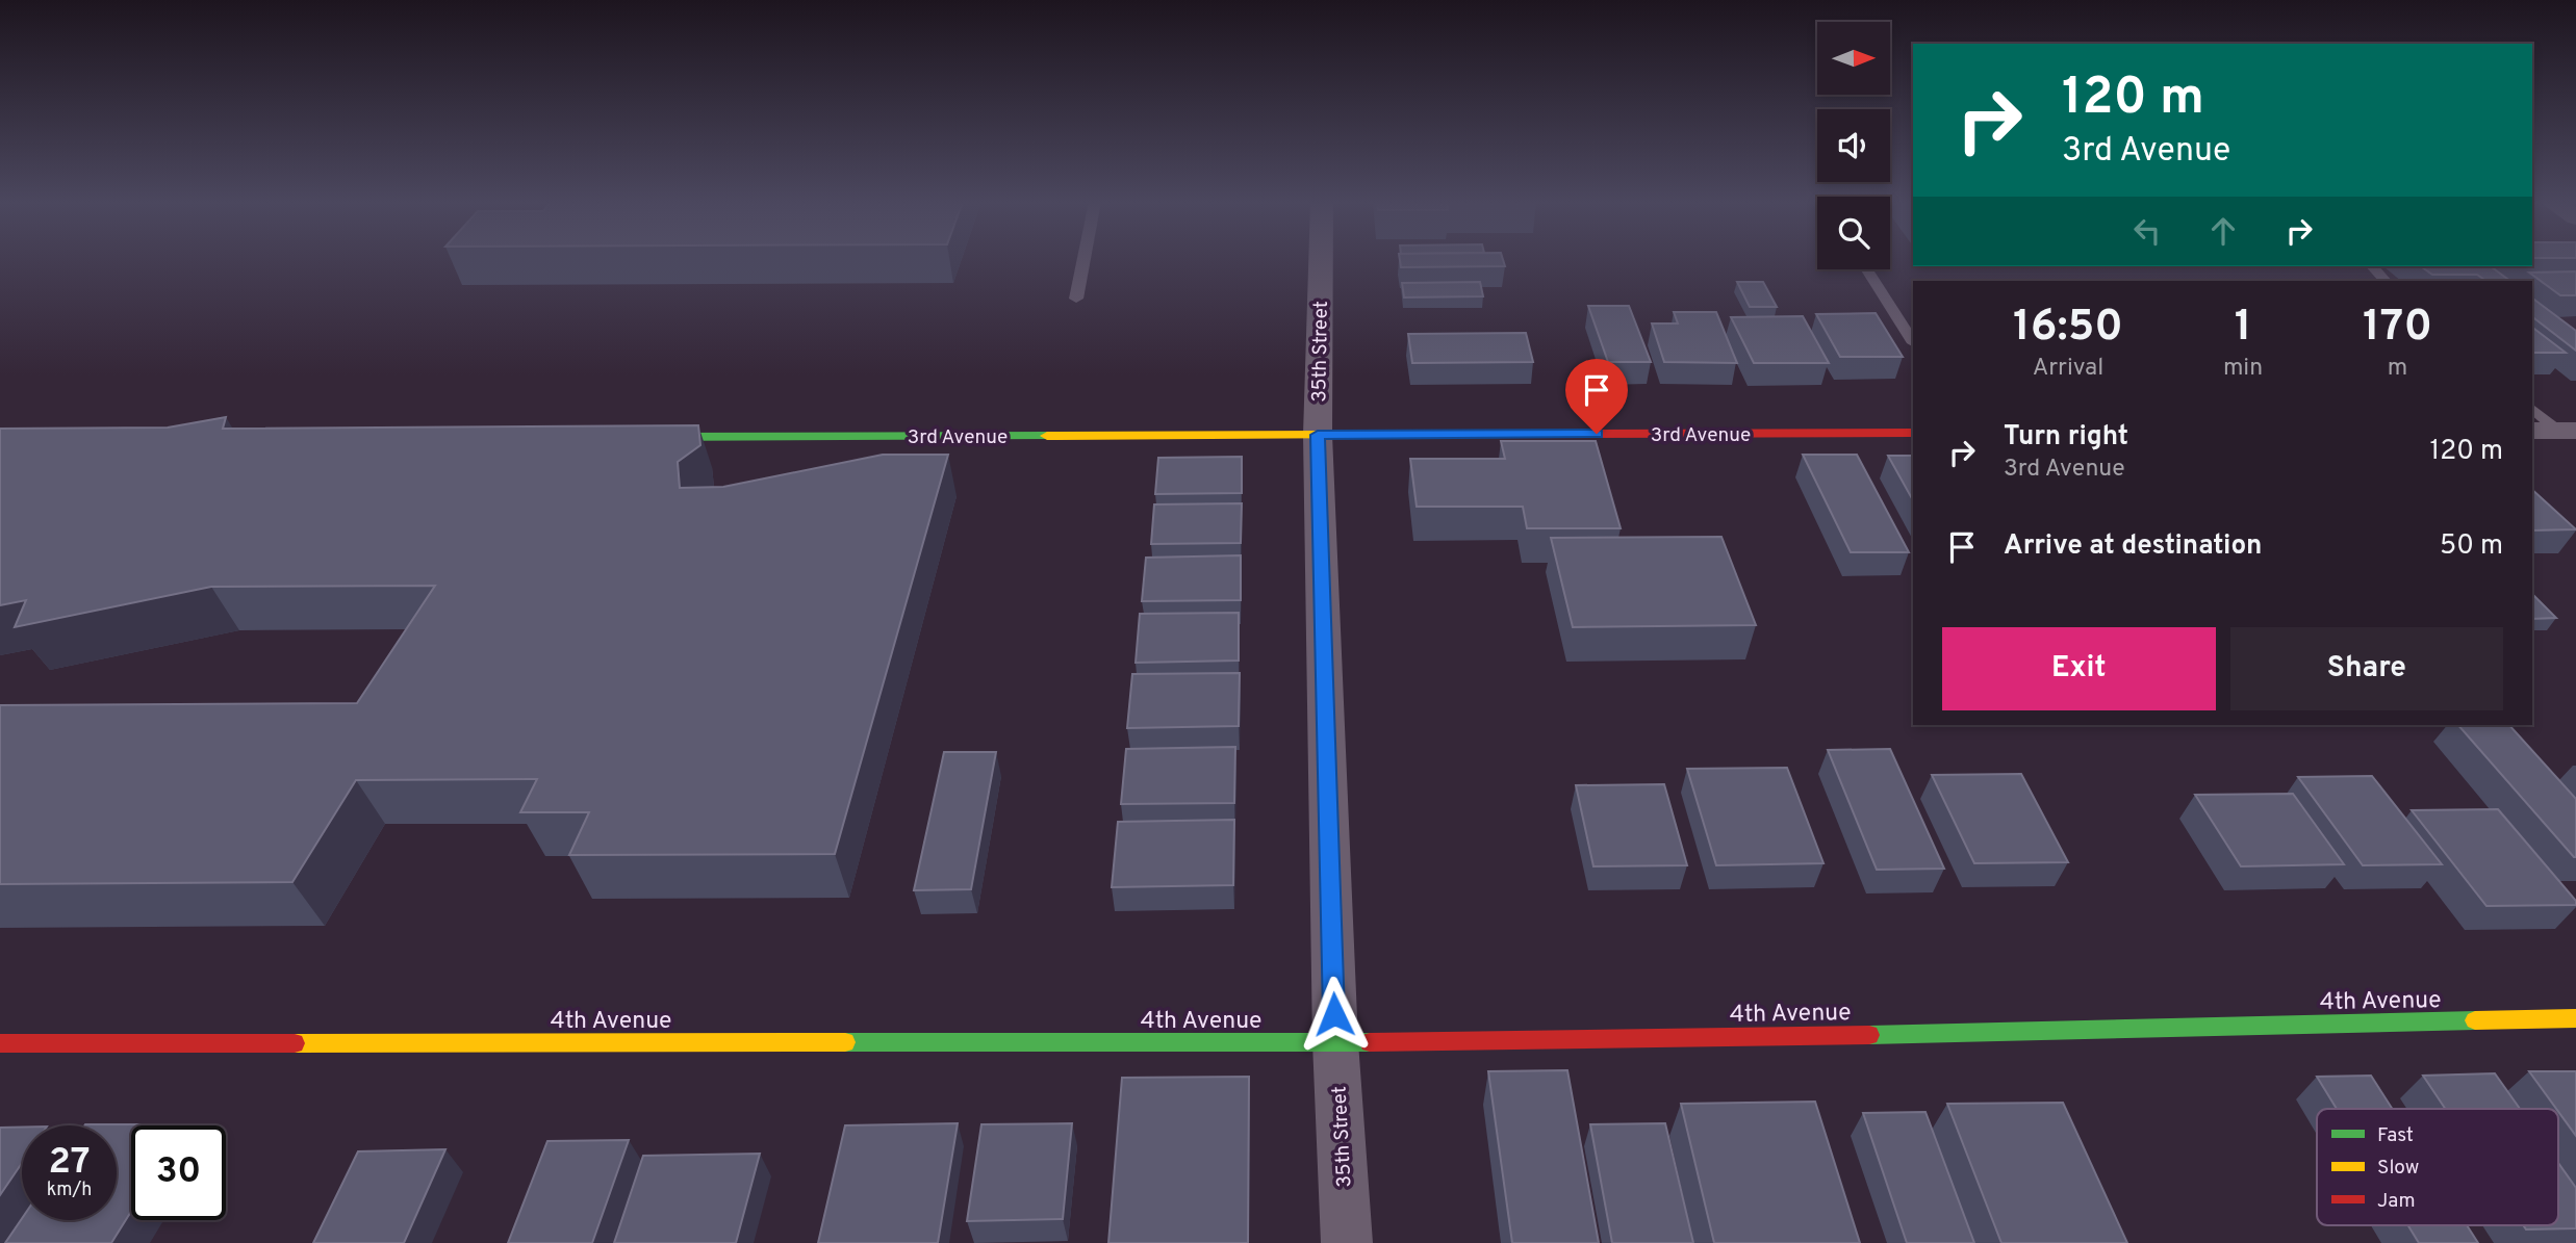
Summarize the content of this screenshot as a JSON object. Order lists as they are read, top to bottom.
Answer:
{
  "streets": {
    "street": ["35th Street", "3rd Avenue", "4th Avenue"]
  },
  "crossings": [
    ["35th Street", "3rd Avenue"],
    ["35th Street", "4th Avenue"]
  ],
  "legend": ["Fast", "Slow", "Jam"],
  "north": "right",
  "page": {
    "turn": ["120 m", "3rd Avenue"],
    "eta": [
      "16:50",
      "Arrival",
      "1",
      "min",
      "170",
      "m"
    ],
    "list": [
      {
        "name": "Turn right",
        "note": "3rd Avenue",
        "value": "120 m"
      },
      {
        "name": "Arrive at destination",
        "value": "50 m"
      }
    ],
    "buttons": ["Exit", "Share"],
    "speed": "27 km/h",
    "limit": "30"
  }
}
